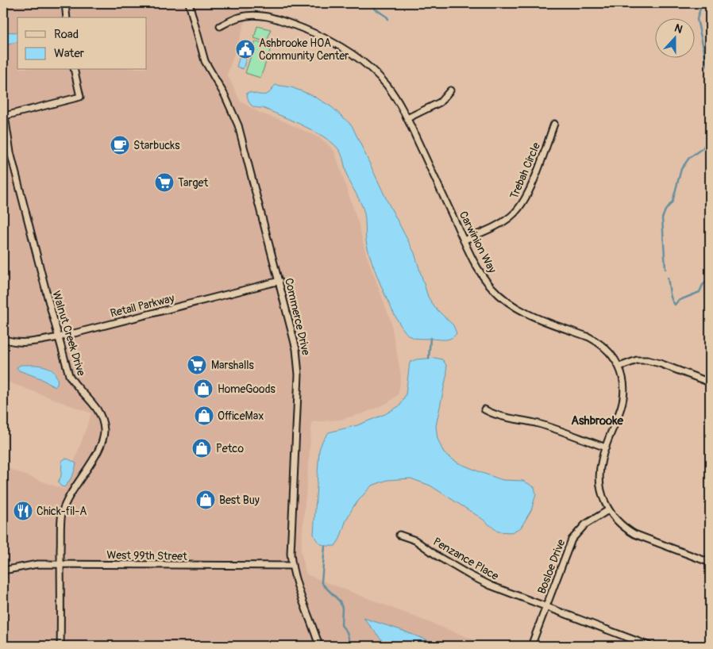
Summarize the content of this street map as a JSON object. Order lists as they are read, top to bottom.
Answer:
{
  "streets": {
    "street": [
      "Trebah Circle",
      "Carwinion Way",
      "Retail Parkway",
      "Commerce Drive",
      "Walnut Creek Drive",
      "West 99th Street",
      "Penzance Place",
      "Bosloe Drive"
    ]
  },
  "crossings": [
    ["Trebah Circle", "Carwinion Way"],
    ["Carwinion Way", "Bosloe Drive"],
    ["Retail Parkway", "Commerce Drive"],
    ["Retail Parkway", "Walnut Creek Drive"],
    ["Commerce Drive", "West 99th Street"],
    ["Walnut Creek Drive", "West 99th Street"],
    ["Penzance Place", "Bosloe Drive"]
  ],
  "districts": ["Ashbrooke"],
  "places": {
    "public building": ["Ashbrooke HOA Community Center"],
    "cafe": ["Starbucks"],
    "supermarket": ["Target", "Marshalls"],
    "shop": [
      "HomeGoods",
      "OfficeMax",
      "Petco",
      "Best Buy"
    ],
    "restaurant": ["Chick-fil-A"]
  },
  "legend": ["Road", "Water"],
  "north": "top"
}
